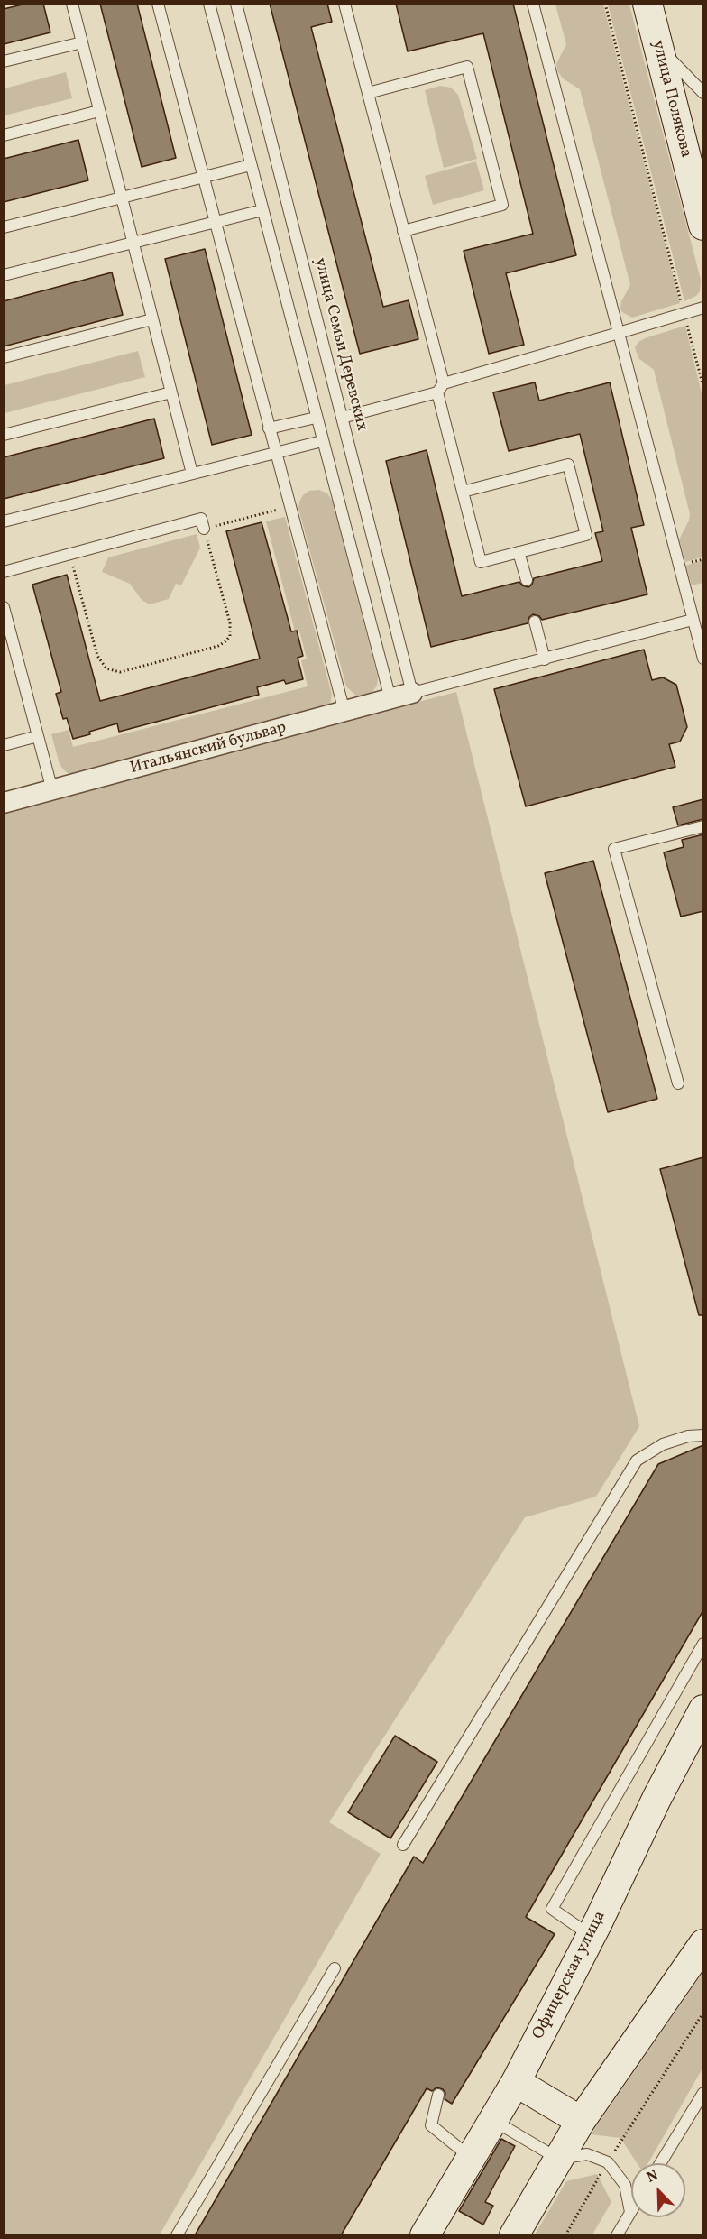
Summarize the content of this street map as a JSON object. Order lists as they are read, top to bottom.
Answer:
{
  "streets": {
    "main road": ["улица Полякова", "Офицерская улица"],
    "street": ["Итальянский бульвар"],
    "lane": ["улица Семьи Деревских"]
  },
  "crossings": [
    ["улица Семьи Деревских", "Итальянский бульвар"]
  ],
  "north": "top left"
}
